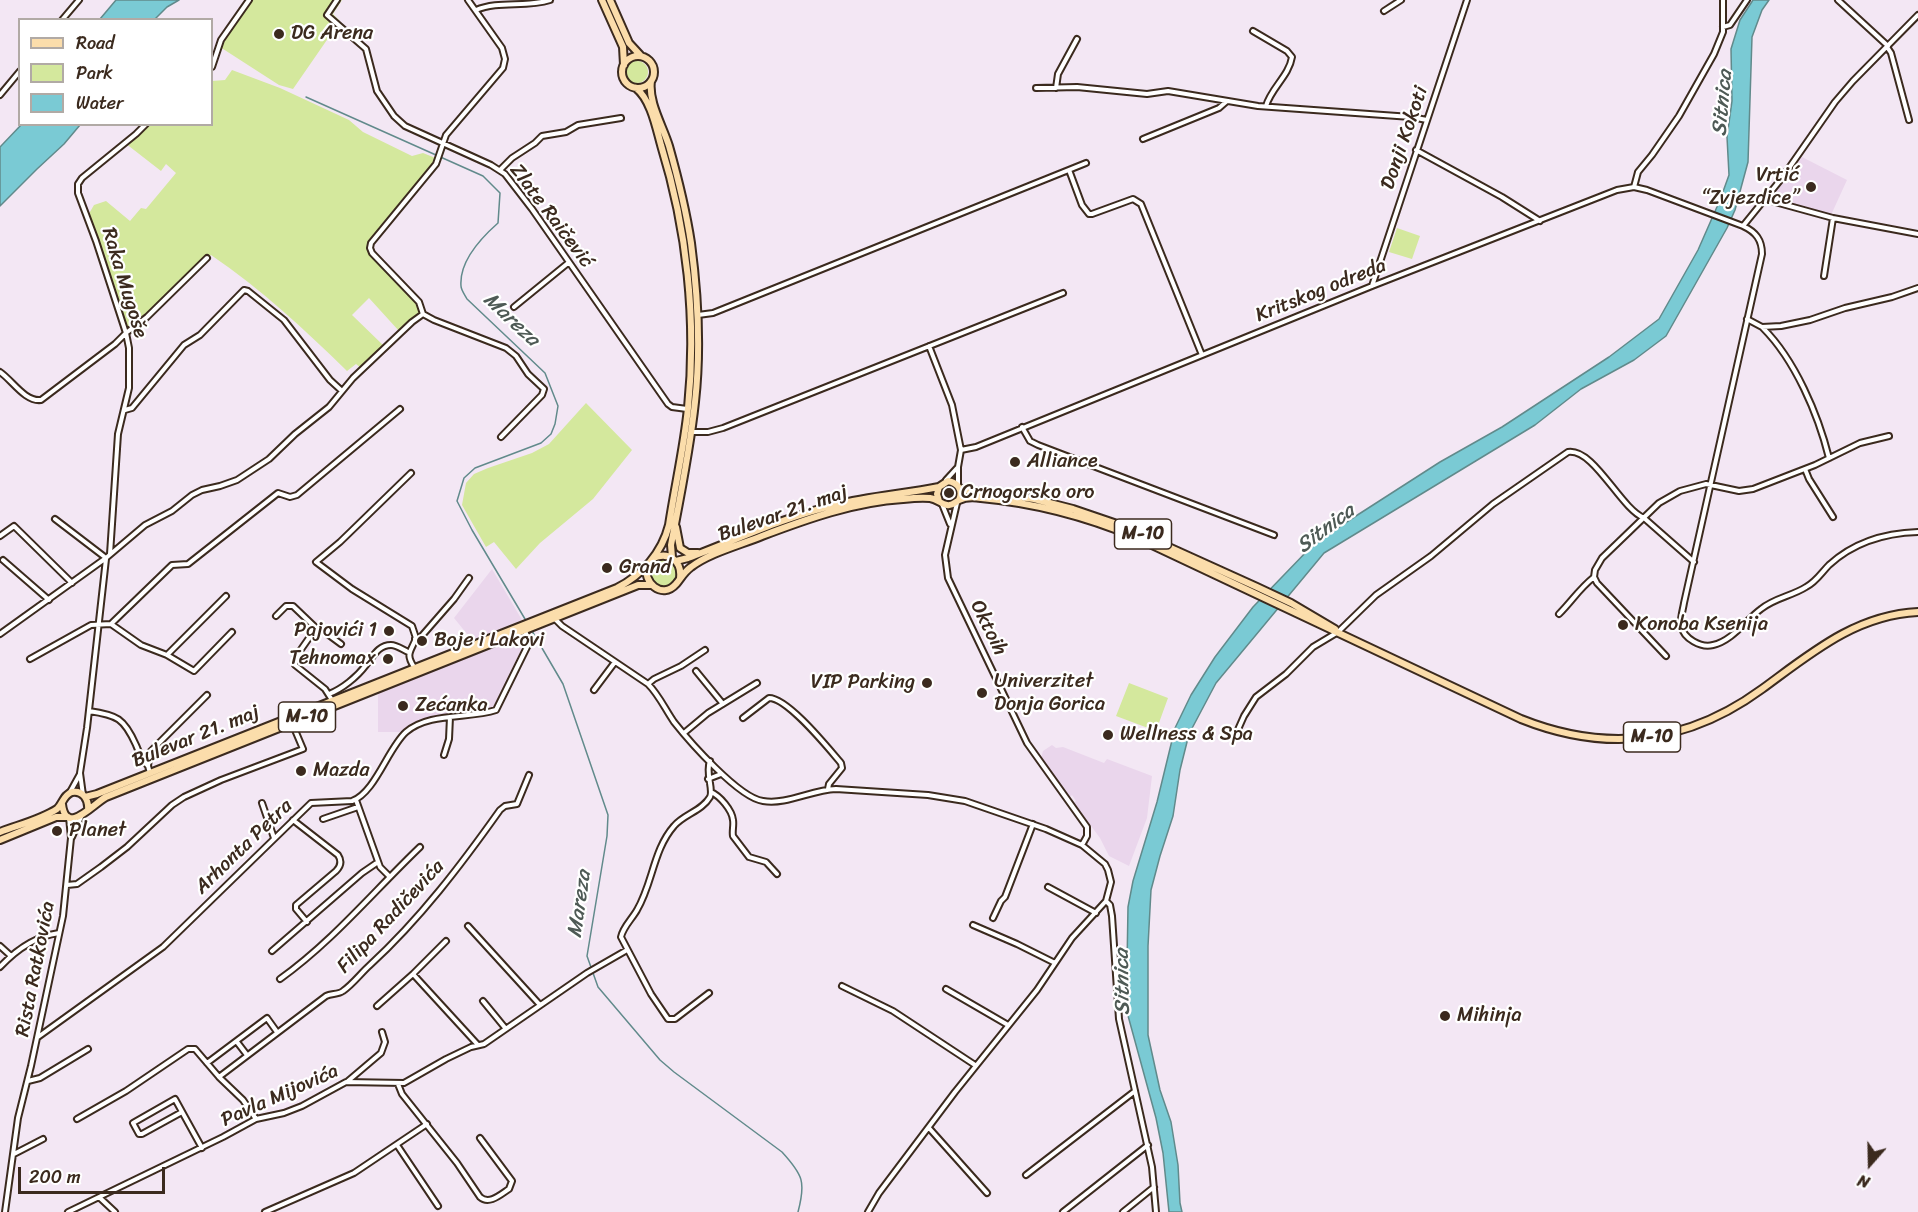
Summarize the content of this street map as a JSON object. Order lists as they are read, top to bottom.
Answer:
{
  "streets": {
    "main road": ["Bulevar 21. maj", "M-10"],
    "street": [
      "Donji Kokoti",
      "Zlate Raičević",
      "Raka Mugoše",
      "Kritskog odreda",
      "Oktoih",
      "Arhonta Petra",
      "Filipa Radičevića",
      "Rista Ratkovića",
      "Pavla Mijovića"
    ]
  },
  "crossings": [
    ["Donji Kokoti", "Kritskog odreda"],
    ["Raka Mugoše", "Bulevar 21. maj"],
    ["Raka Mugoše", "Rista Ratkovića"],
    ["Bulevar 21. maj", "M-10"],
    ["Bulevar 21. maj", "Oktoih"],
    ["Bulevar 21. maj", "Rista Ratkovića"],
    ["M-10", "Oktoih"],
    ["Arhonta Petra", "Rista Ratkovića"]
  ],
  "water": ["Sitnica", "Mareza"],
  "places": [
    "DG Arena",
    "Vrtić “Zvjezdice”",
    "Alliance",
    "Crnogorsko oro",
    "Grand",
    "Konoba Ksenija",
    "Pajovići 1",
    "Boje i Lakovi",
    "Tehnomax",
    "VIP Parking",
    "Univerzitet Donja Gorica",
    "Zećanka",
    "Wellness & Spa",
    "Mazda",
    "Planet",
    "Mihinja"
  ],
  "legend": ["Road", "Park", "Water"],
  "scale_bar": "200 m",
  "north": "bottom"
}
